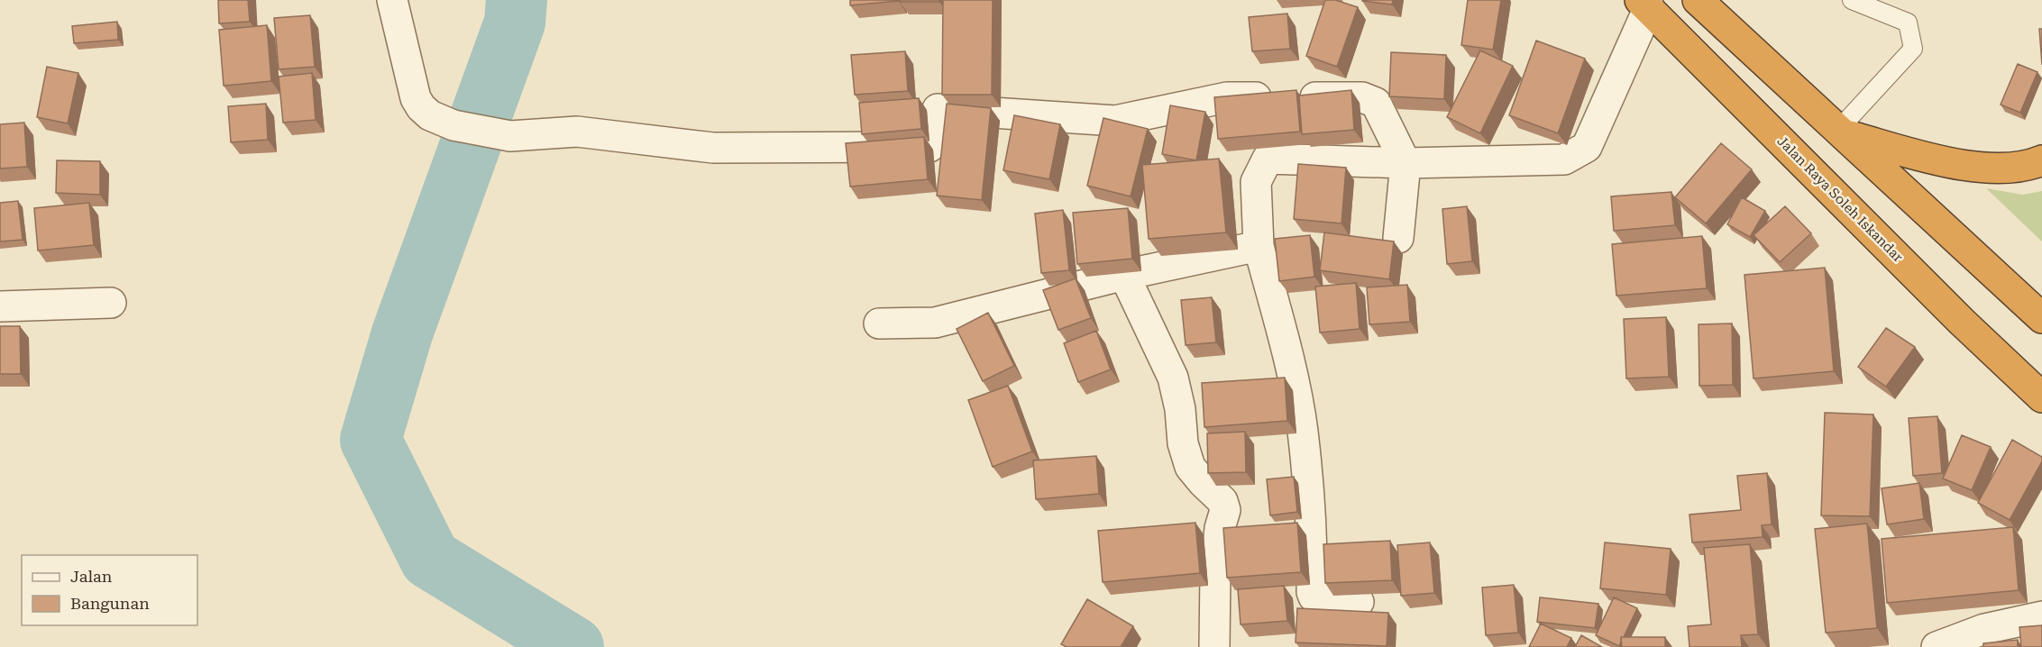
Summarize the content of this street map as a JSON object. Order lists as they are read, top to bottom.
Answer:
{
  "streets": {
    "highway": ["Jalan Raya Soleh Iskandar"]
  },
  "legend": ["Jalan", "Bangunan"]
}
